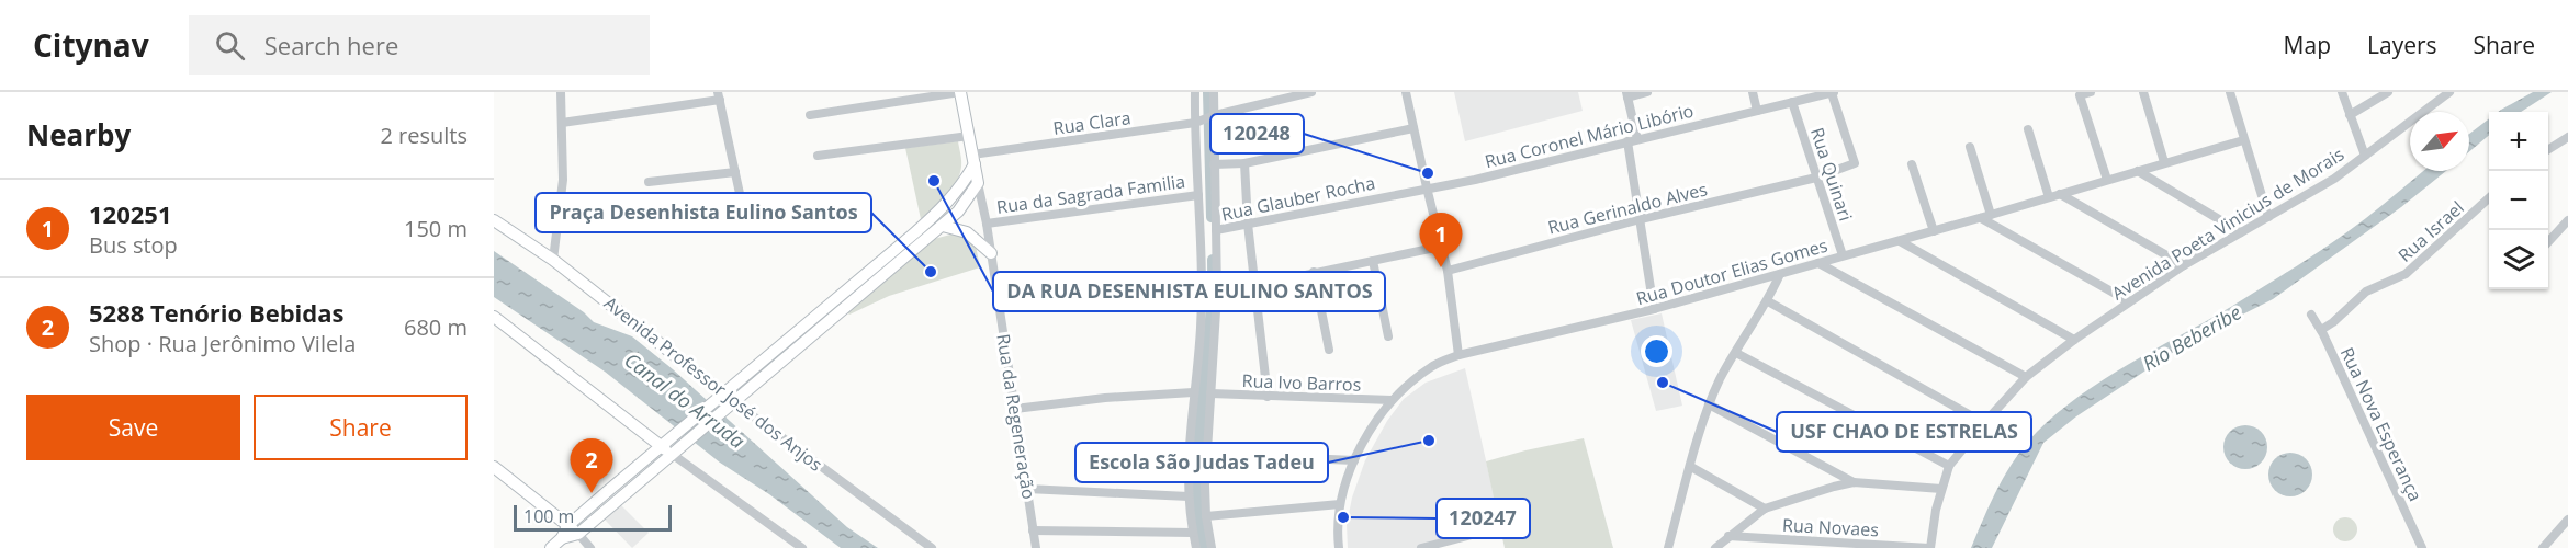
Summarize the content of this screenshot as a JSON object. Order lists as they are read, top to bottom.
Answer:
{
  "streets": {
    "main road": ["Avenida Professor José dos Anjos", "Rua da Regeneração"],
    "street": [
      "Rua Clara",
      "Rua Coronel Mário Libório",
      "Rua Quinari",
      "Rua da Sagrada Familia",
      "Rua Glauber Rocha",
      "Rua Gerinaldo Alves",
      "Avenida Poeta Vinicius de Morais",
      "Rua Israel",
      "Rua Doutor Elias Gomes",
      "Rua Ivo Barros",
      "Rua Nova Esperança",
      "Rua Novaes"
    ]
  },
  "crossings": [
    ["Rua Clara", "Rua da Regeneração"],
    ["Rua Coronel Mário Libório", "Rua Quinari"],
    ["Rua Coronel Mário Libório", "Rua Glauber Rocha"],
    ["Rua Coronel Mário Libório", "Rua Gerinaldo Alves"],
    ["Rua Quinari", "Rua Gerinaldo Alves"],
    ["Rua Quinari", "Rua Doutor Elias Gomes"],
    ["Rua da Sagrada Familia", "Rua da Regeneração"],
    ["Avenida Poeta Vinicius de Morais", "Rua Novaes"],
    ["Rua Israel", "Rua Nova Esperança"],
    ["Rua Doutor Elias Gomes", "Rua Ivo Barros"]
  ],
  "water": ["Rio Beberibe", "Canal do Arruda"],
  "places": [
    "120248",
    "DA RUA DESENHISTA EULINO SANTOS",
    "Praça Desenhista Eulino Santos",
    "USF CHAO DE ESTRELAS",
    "Escola São Judas Tadeu",
    "120247"
  ],
  "scale_bar": "100 m",
  "north": "top right",
  "page": {
    "header": "Citynav",
    "search": "Search here",
    "nav": ["Map", "Layers", "Share"],
    "heading": ["Nearby", "2 results"],
    "map_buttons": ["+", "−"],
    "list": [
      {
        "mark": "1",
        "name": "120251",
        "note": "Bus stop",
        "value": "150 m"
      },
      {
        "mark": "2",
        "name": "5288 Tenório Bebidas",
        "note": "Shop · Rua Jerônimo Vilela",
        "value": "680 m"
      }
    ],
    "pins": ["1", "2"],
    "buttons": ["Save", "Share"],
    "scale": "100 m"
  }
}
